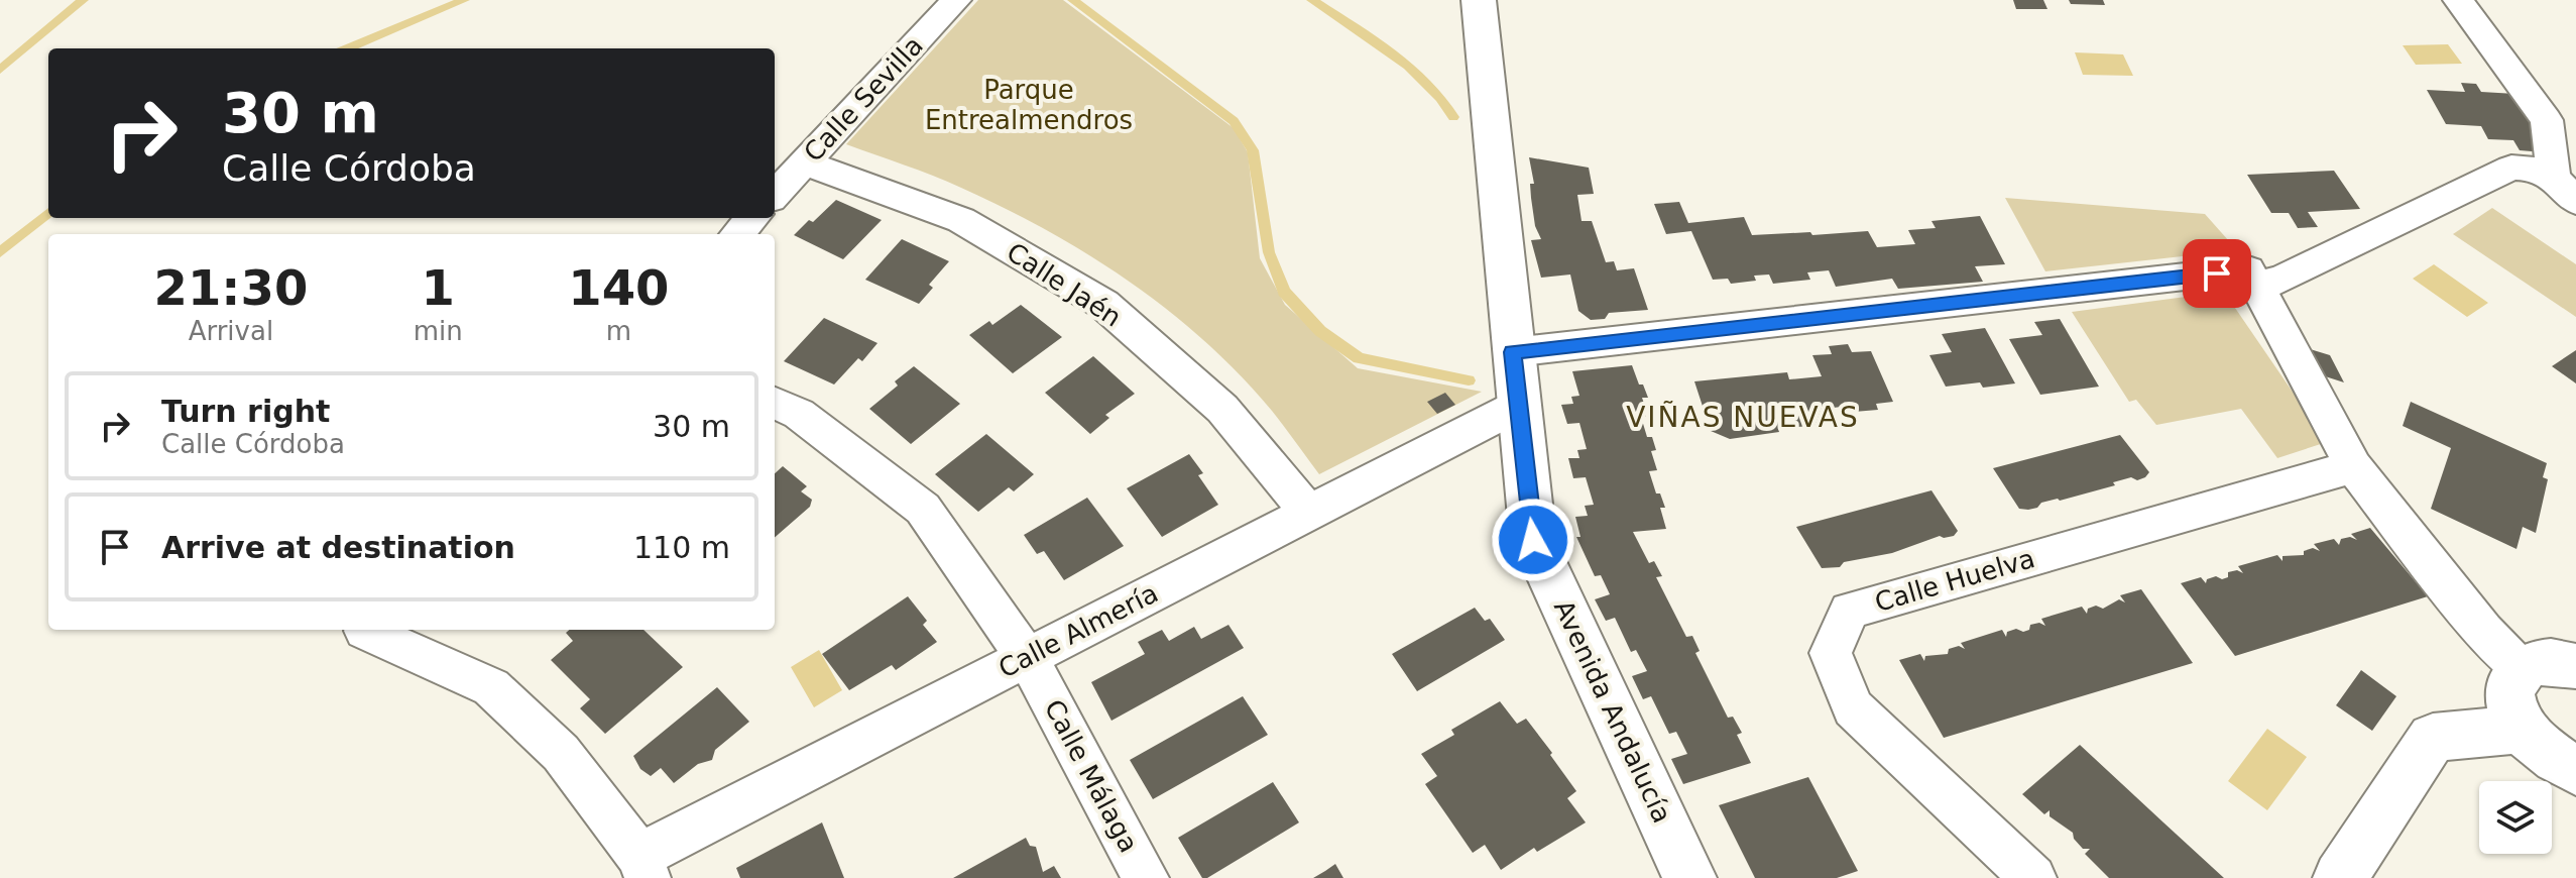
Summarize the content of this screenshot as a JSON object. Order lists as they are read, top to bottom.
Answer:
{
  "streets": {
    "street": [
      "Calle Sevilla",
      "Calle Jaén",
      "Calle Huelva",
      "Calle Almería",
      "Avenida Andalucía",
      "Calle Málaga"
    ]
  },
  "crossings": [
    ["Calle Sevilla", "Calle Jaén"],
    ["Calle Jaén", "Calle Almería"],
    ["Calle Almería", "Avenida Andalucía"],
    ["Calle Almería", "Calle Málaga"]
  ],
  "districts": ["VIÑAS NUEVAS"],
  "parks": ["Parque Entrealmendros"],
  "page": {
    "turn": ["30 m", "Calle Córdoba"],
    "eta": [
      "21:30",
      "Arrival",
      "1",
      "min",
      "140",
      "m"
    ],
    "list": [
      {
        "name": "Turn right",
        "note": "Calle Córdoba",
        "value": "30 m"
      },
      {
        "name": "Arrive at destination",
        "value": "110 m"
      }
    ]
  }
}
